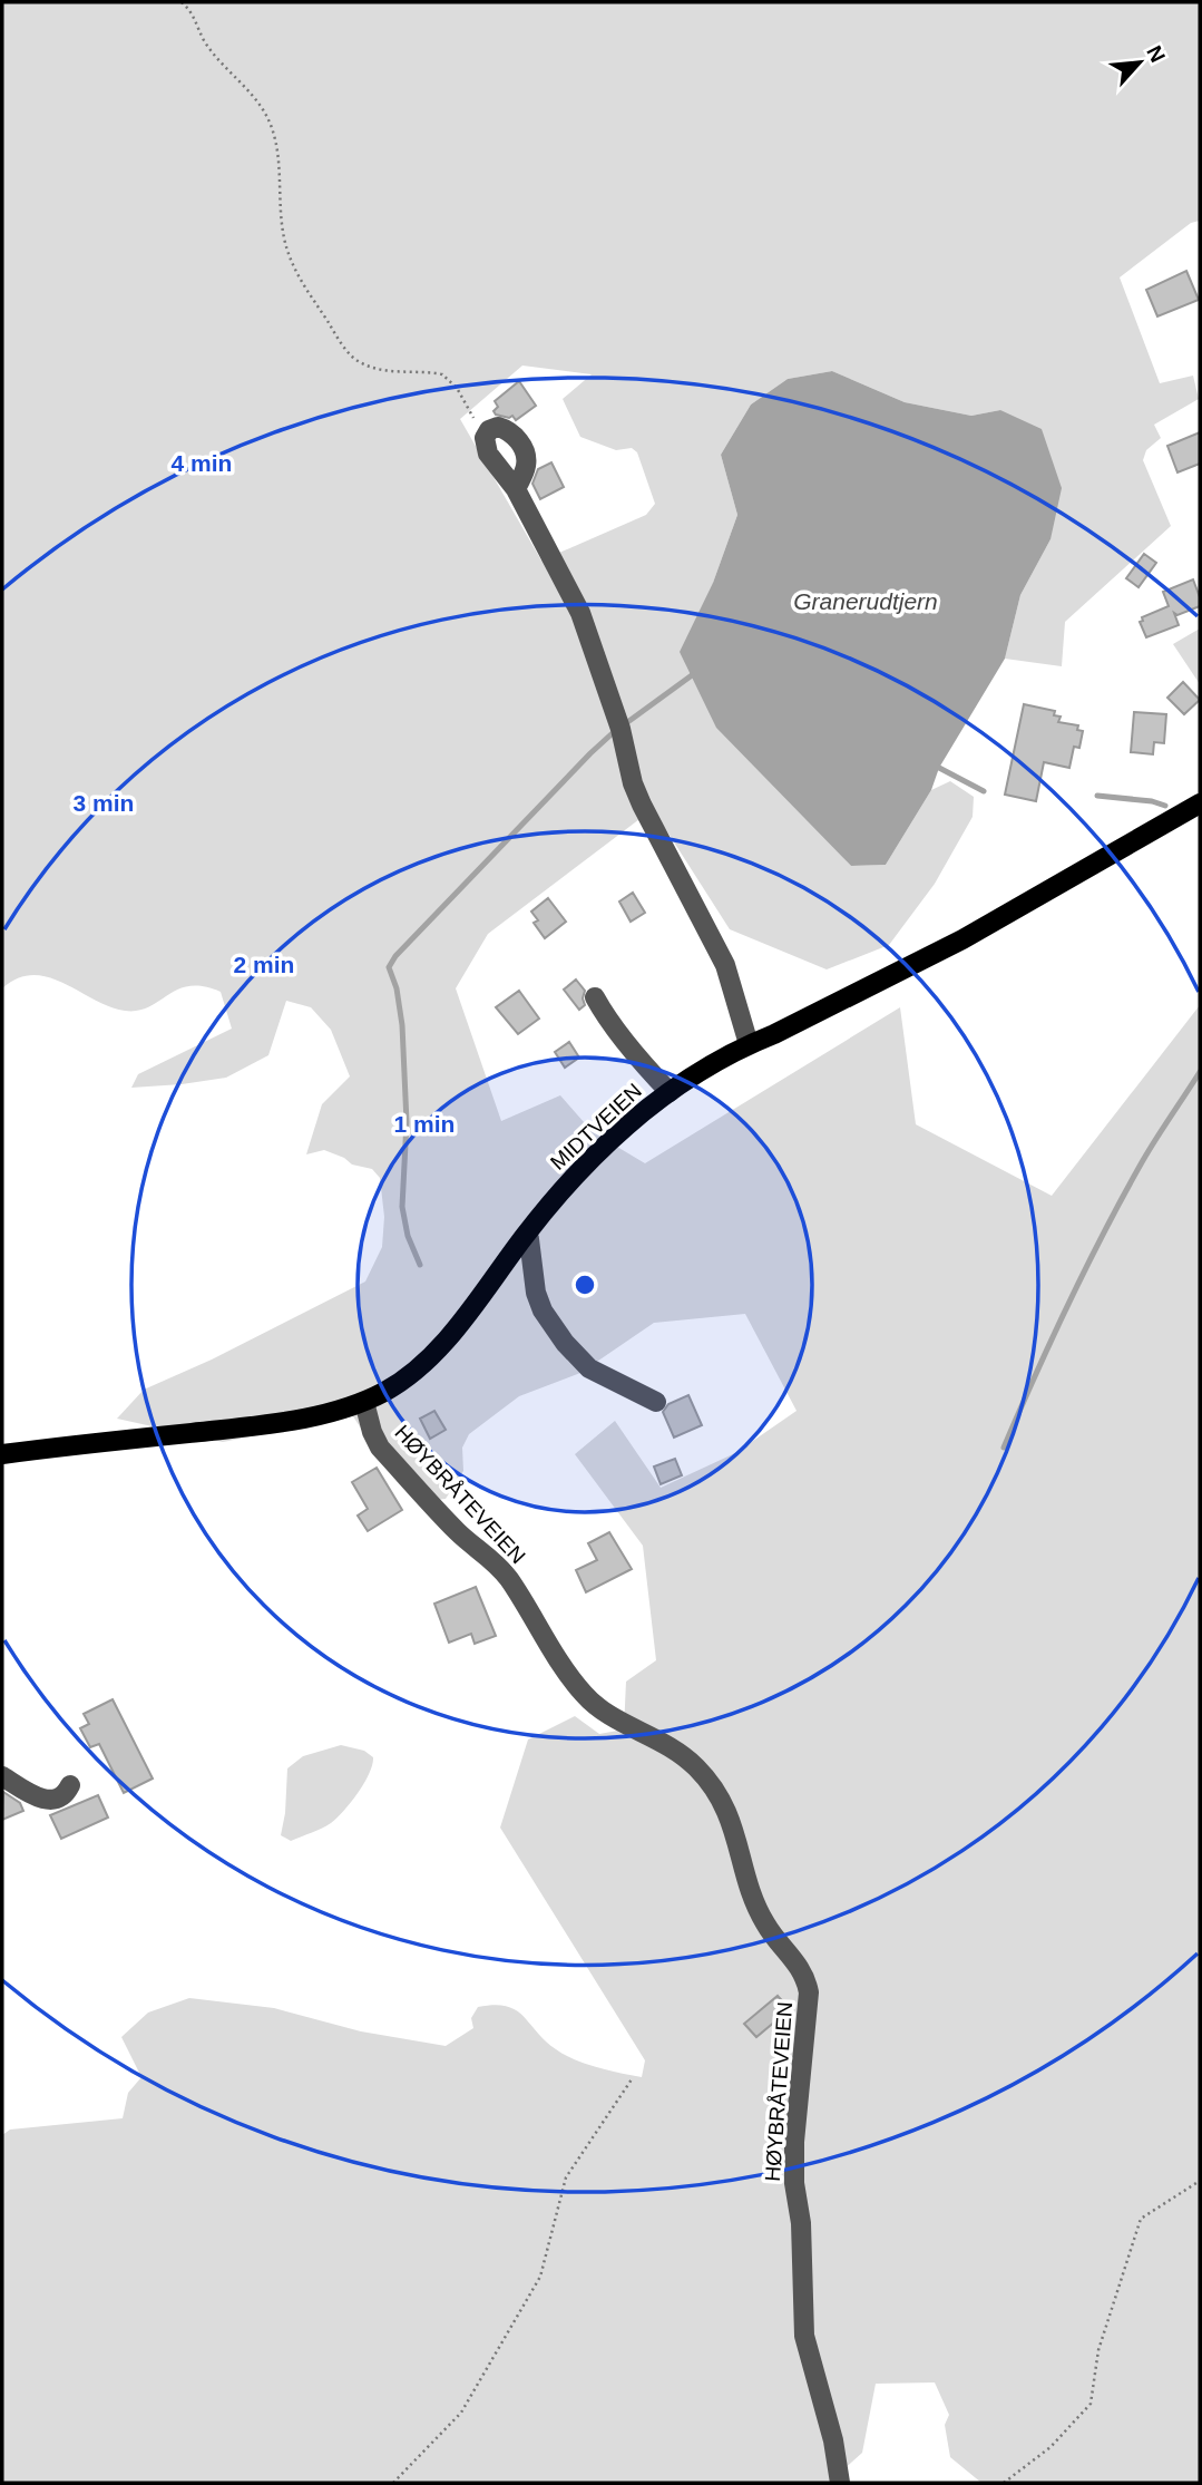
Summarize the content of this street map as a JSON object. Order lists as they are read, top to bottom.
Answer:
{
  "streets": {
    "main road": ["MIDTVEIEN"],
    "street": ["HØYBRÅTEVEIEN"]
  },
  "crossings": [
    ["MIDTVEIEN", "HØYBRÅTEVEIEN"]
  ],
  "water": ["Granerudtjern"],
  "north": "top right",
  "rings": [
    "4 min",
    "3 min",
    "2 min",
    "1 min"
  ]
}
